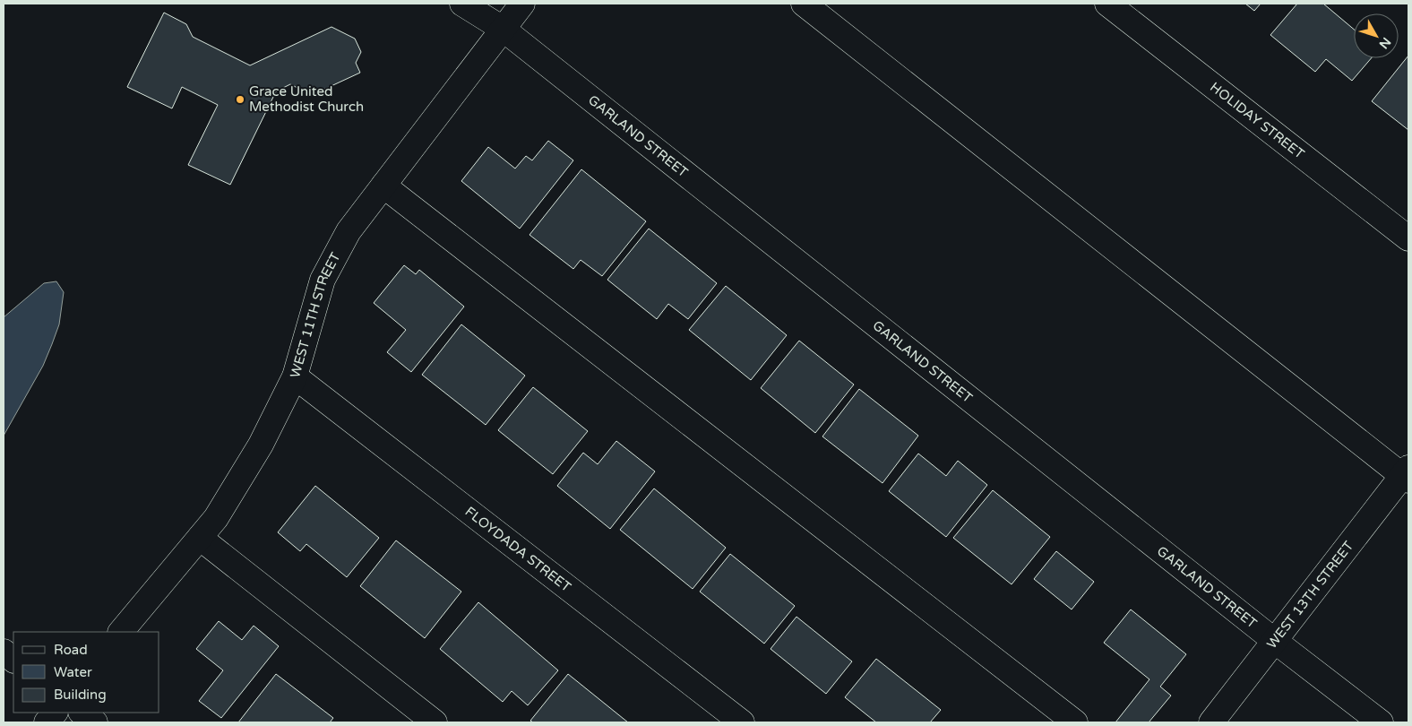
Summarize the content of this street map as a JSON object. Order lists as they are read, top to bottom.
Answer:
{
  "streets": {
    "street": [
      "HOLIDAY STREET",
      "GARLAND STREET",
      "WEST 11TH STREET",
      "FLOYDADA STREET",
      "WEST 13TH STREET"
    ]
  },
  "crossings": [
    ["GARLAND STREET", "WEST 11TH STREET"],
    ["GARLAND STREET", "WEST 13TH STREET"],
    ["WEST 11TH STREET", "FLOYDADA STREET"]
  ],
  "places": ["Grace United Methodist Church"],
  "legend": ["Road", "Water", "Building"],
  "north": "bottom right"
}
